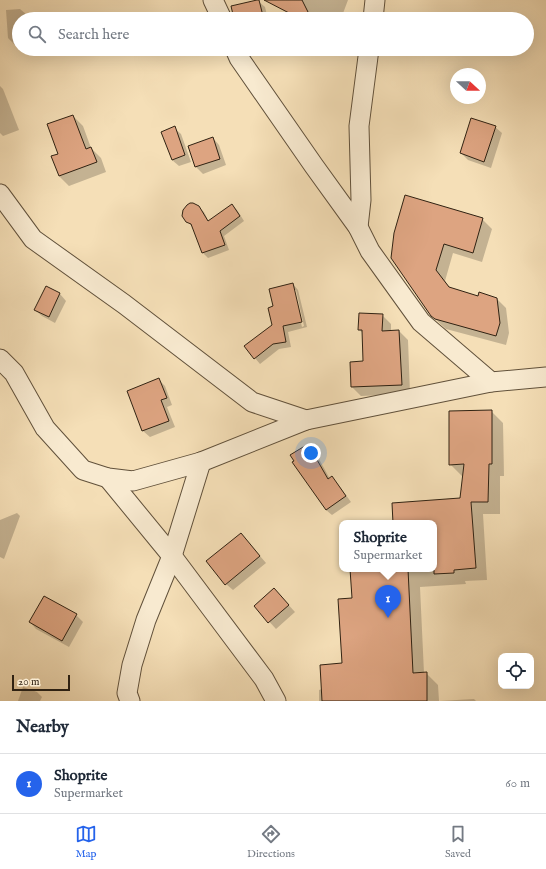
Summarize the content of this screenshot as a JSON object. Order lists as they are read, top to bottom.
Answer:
{
  "scale_bar": "20 m",
  "north": "right",
  "page": {
    "search": "Search here",
    "popup": ["Shoprite", "Supermarket"],
    "pins": "1",
    "scale": "20 m",
    "heading": "Nearby",
    "list": [
      {
        "mark": "1",
        "name": "Shoprite",
        "note": "Supermarket",
        "value": "60 m"
      }
    ],
    "nav": ["Map", "Directions", "Saved"]
  }
}
